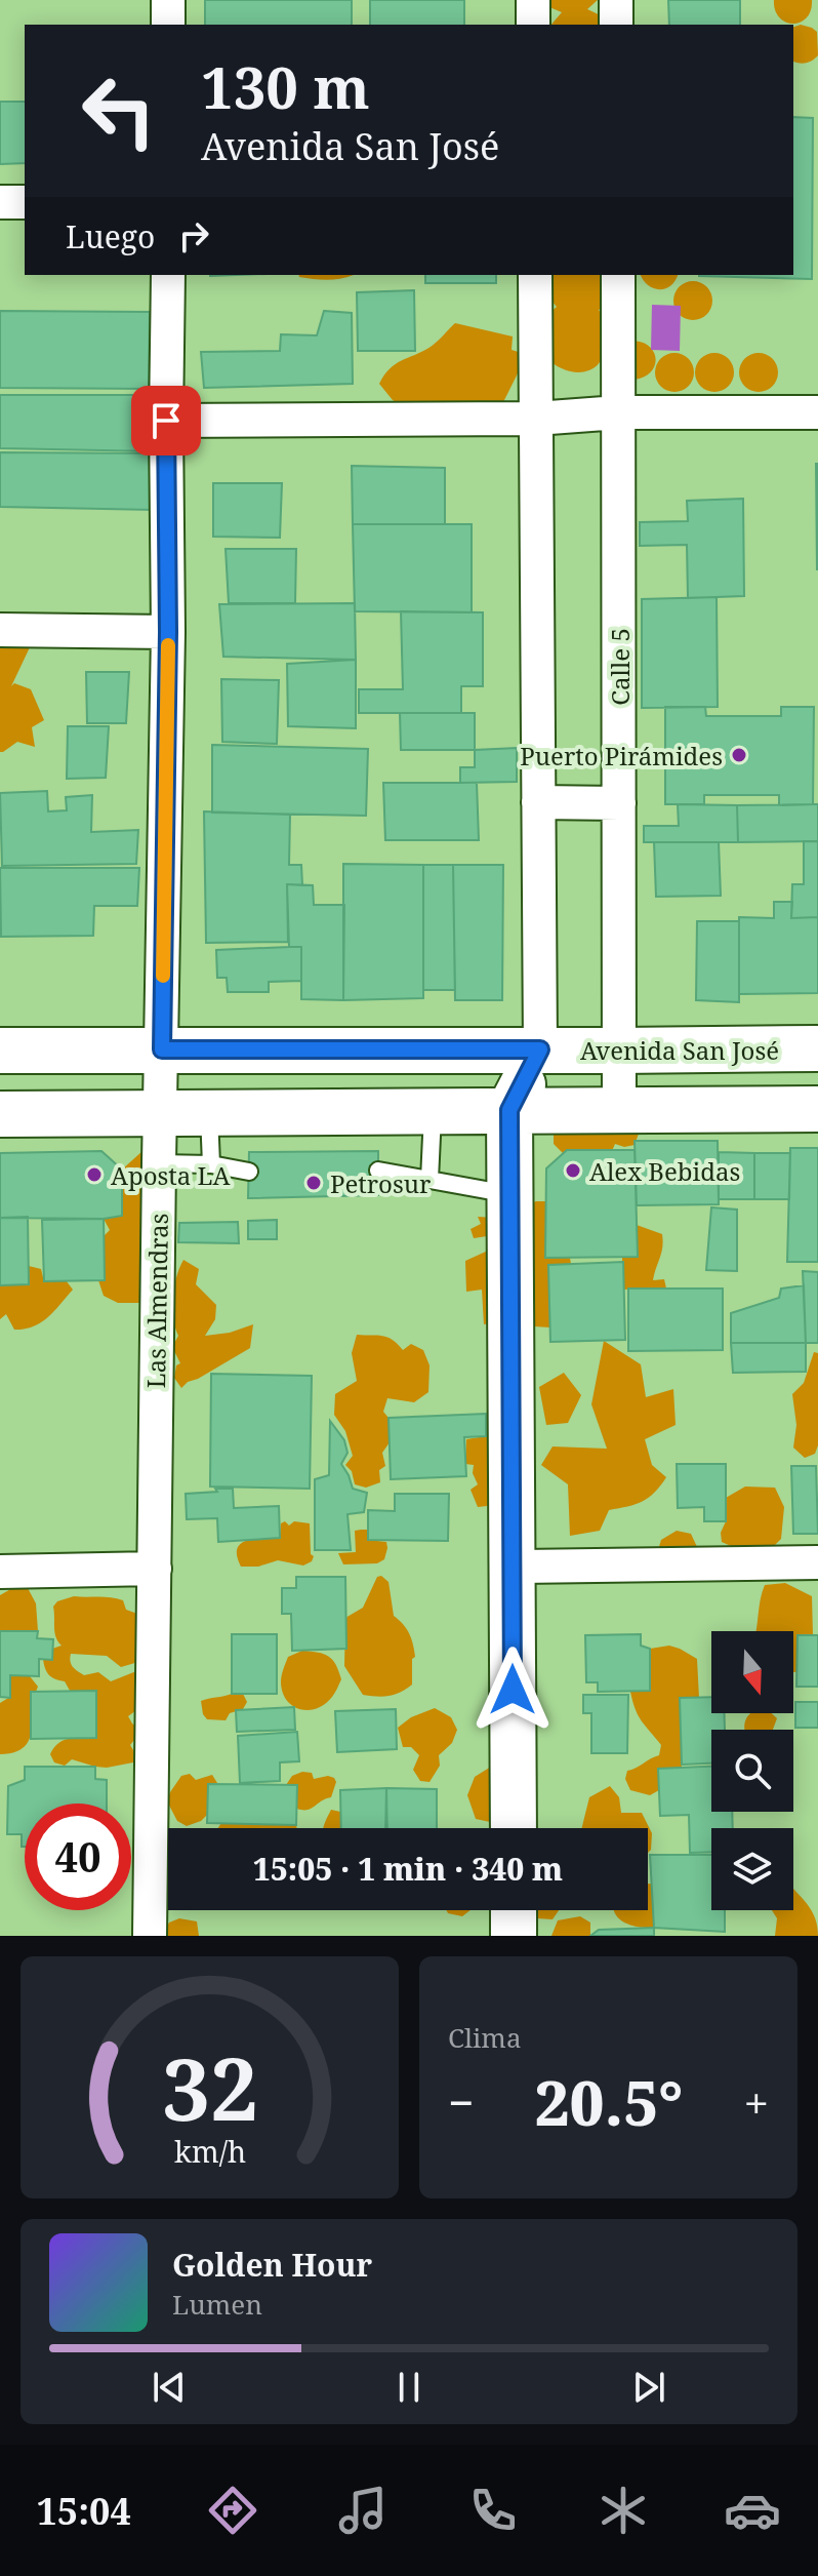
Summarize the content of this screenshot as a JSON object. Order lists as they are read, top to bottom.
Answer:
{
  "streets": {
    "street": ["Calle 5", "Avenida San José", "Las Almendras"]
  },
  "crossings": [
    ["Calle 5", "Avenida San José"],
    ["Avenida San José", "Las Almendras"]
  ],
  "places": [
    "Puerto Pirámides",
    "Alex Bebidas",
    "Aposta LA",
    "Petrosur"
  ],
  "north": "bottom",
  "page": {
    "turn": ["130 m", "Avenida San José"],
    "then": "Luego",
    "limit": "40",
    "trip": "15:05 · 1 min · 340 m",
    "tile": "Clima",
    "heat": ["−", "20.5°", "+"],
    "song": ["Golden Hour", "Lumen"],
    "tabs": "15:04",
    "gauge": ["32", "km/h"]
  }
}
